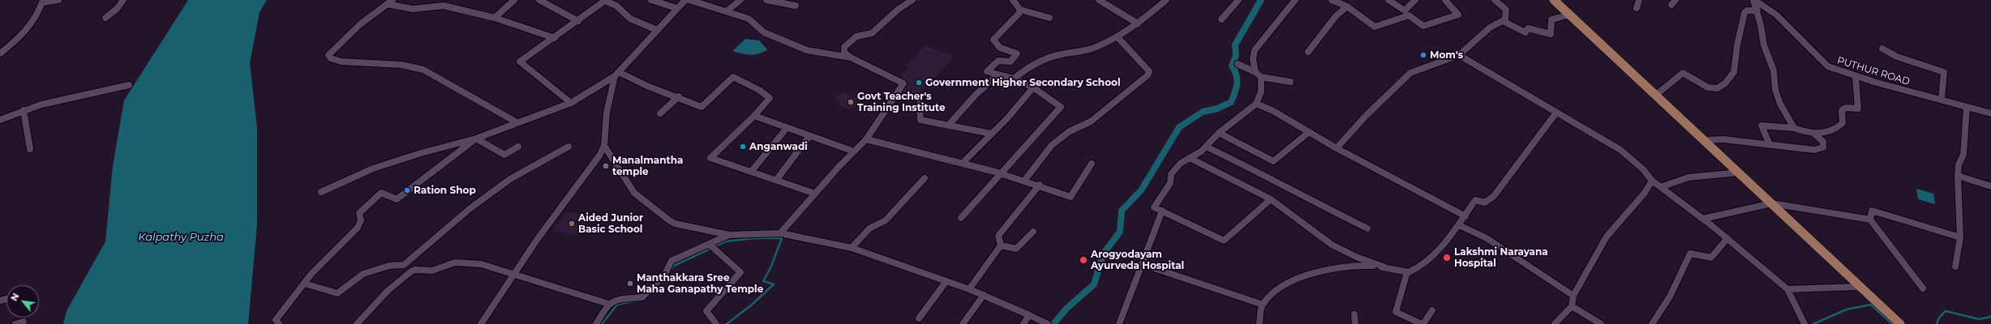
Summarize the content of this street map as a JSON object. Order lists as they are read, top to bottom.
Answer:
{
  "streets": {
    "street": ["PUTHUR ROAD"]
  },
  "water": ["Kalpathy Puzha"],
  "places": [
    "Mom's",
    "Government Higher Secondary School",
    "Govt Teacher's Training Institute",
    "Anganwadi",
    "Manalmantha temple",
    "Ration Shop",
    "Aided Junior Basic School",
    "Lakshmi Narayana Hospital",
    "Arogyodayam Ayurveda Hospital",
    "Manthakkara Sree Maha Ganapathy Temple"
  ],
  "north": "top left"
}
